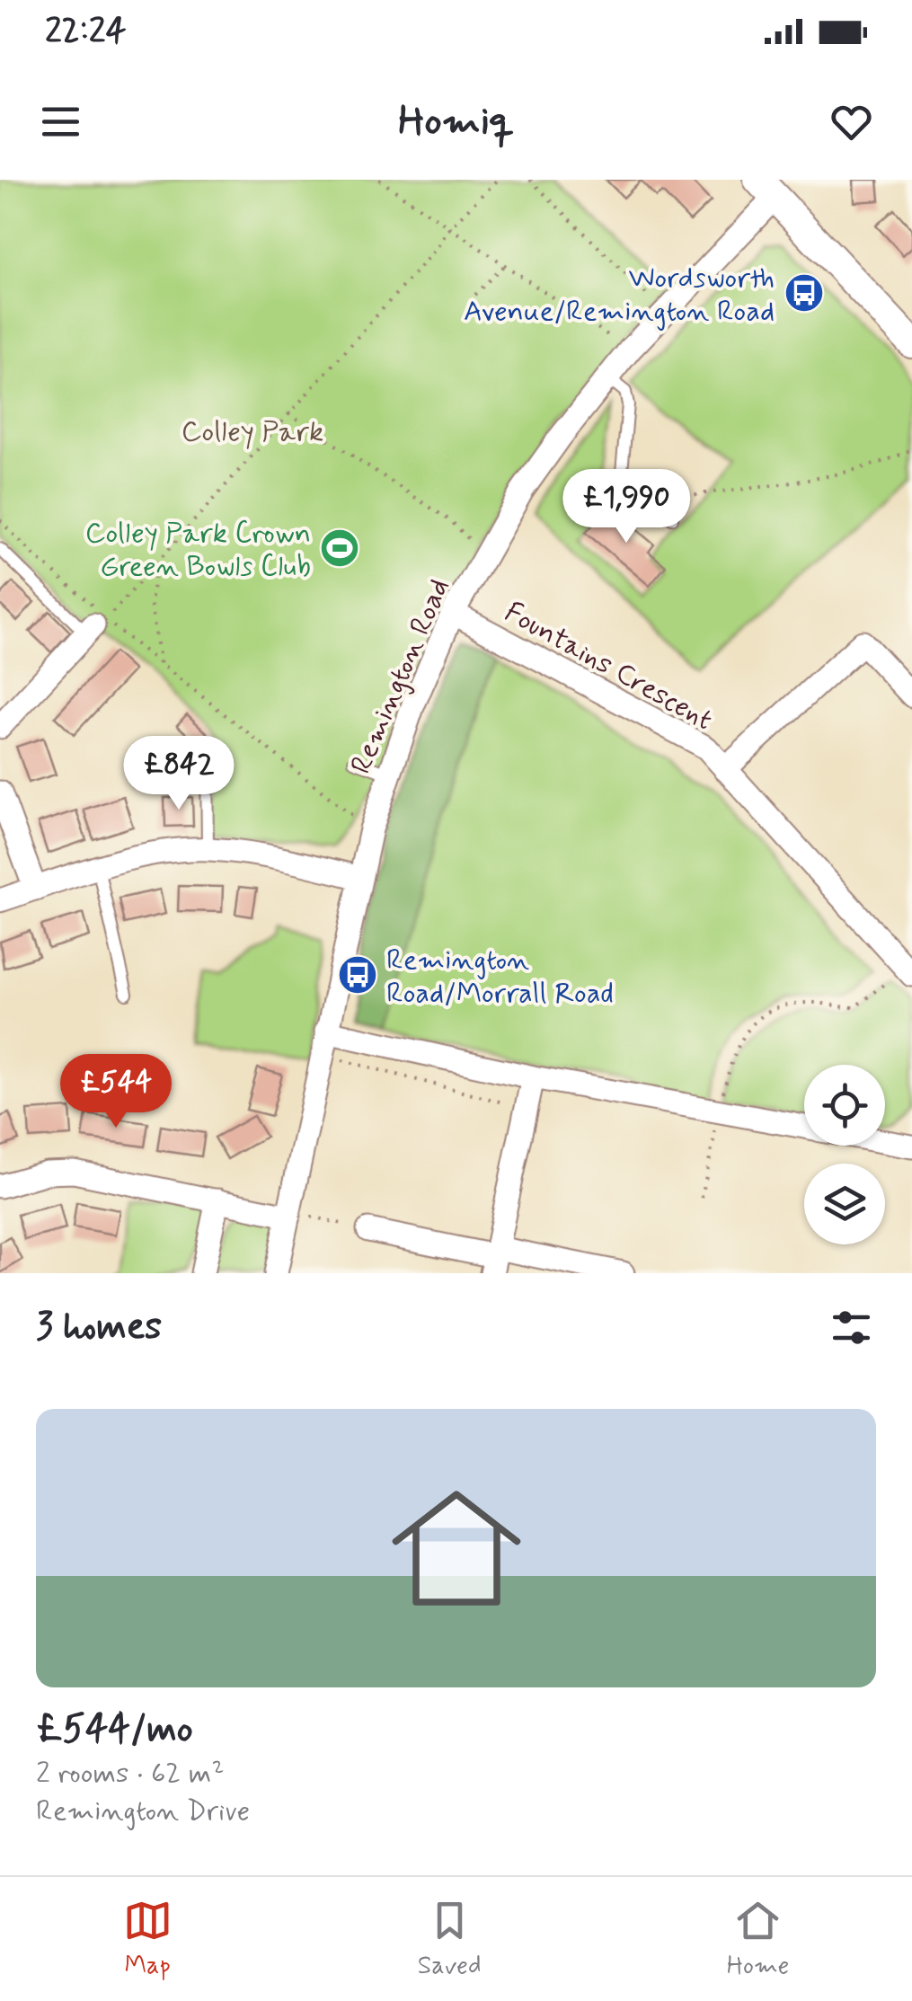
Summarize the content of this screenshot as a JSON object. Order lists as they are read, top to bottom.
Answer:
{
  "streets": {
    "street": ["Fountains Crescent", "Remington Road"]
  },
  "crossings": [
    ["Fountains Crescent", "Remington Road"]
  ],
  "parks": ["Colley Park"],
  "places": {
    "bus stop": ["Wordsworth Avenue/Remington Road", "Remington Road/Morrall Road"],
    "sports": ["Colley Park Crown Green Bowls Club"]
  },
  "page": {
    "status": "22:24",
    "header": "Homiq",
    "price": ["£1,990", "£842", "£544"],
    "heading": "3 homes",
    "list": [
      {
        "name": "£544/mo",
        "note": "2 rooms · 62 m² · Remington Drive"
      }
    ],
    "tabs": ["Map", "Saved", "Home"]
  }
}
